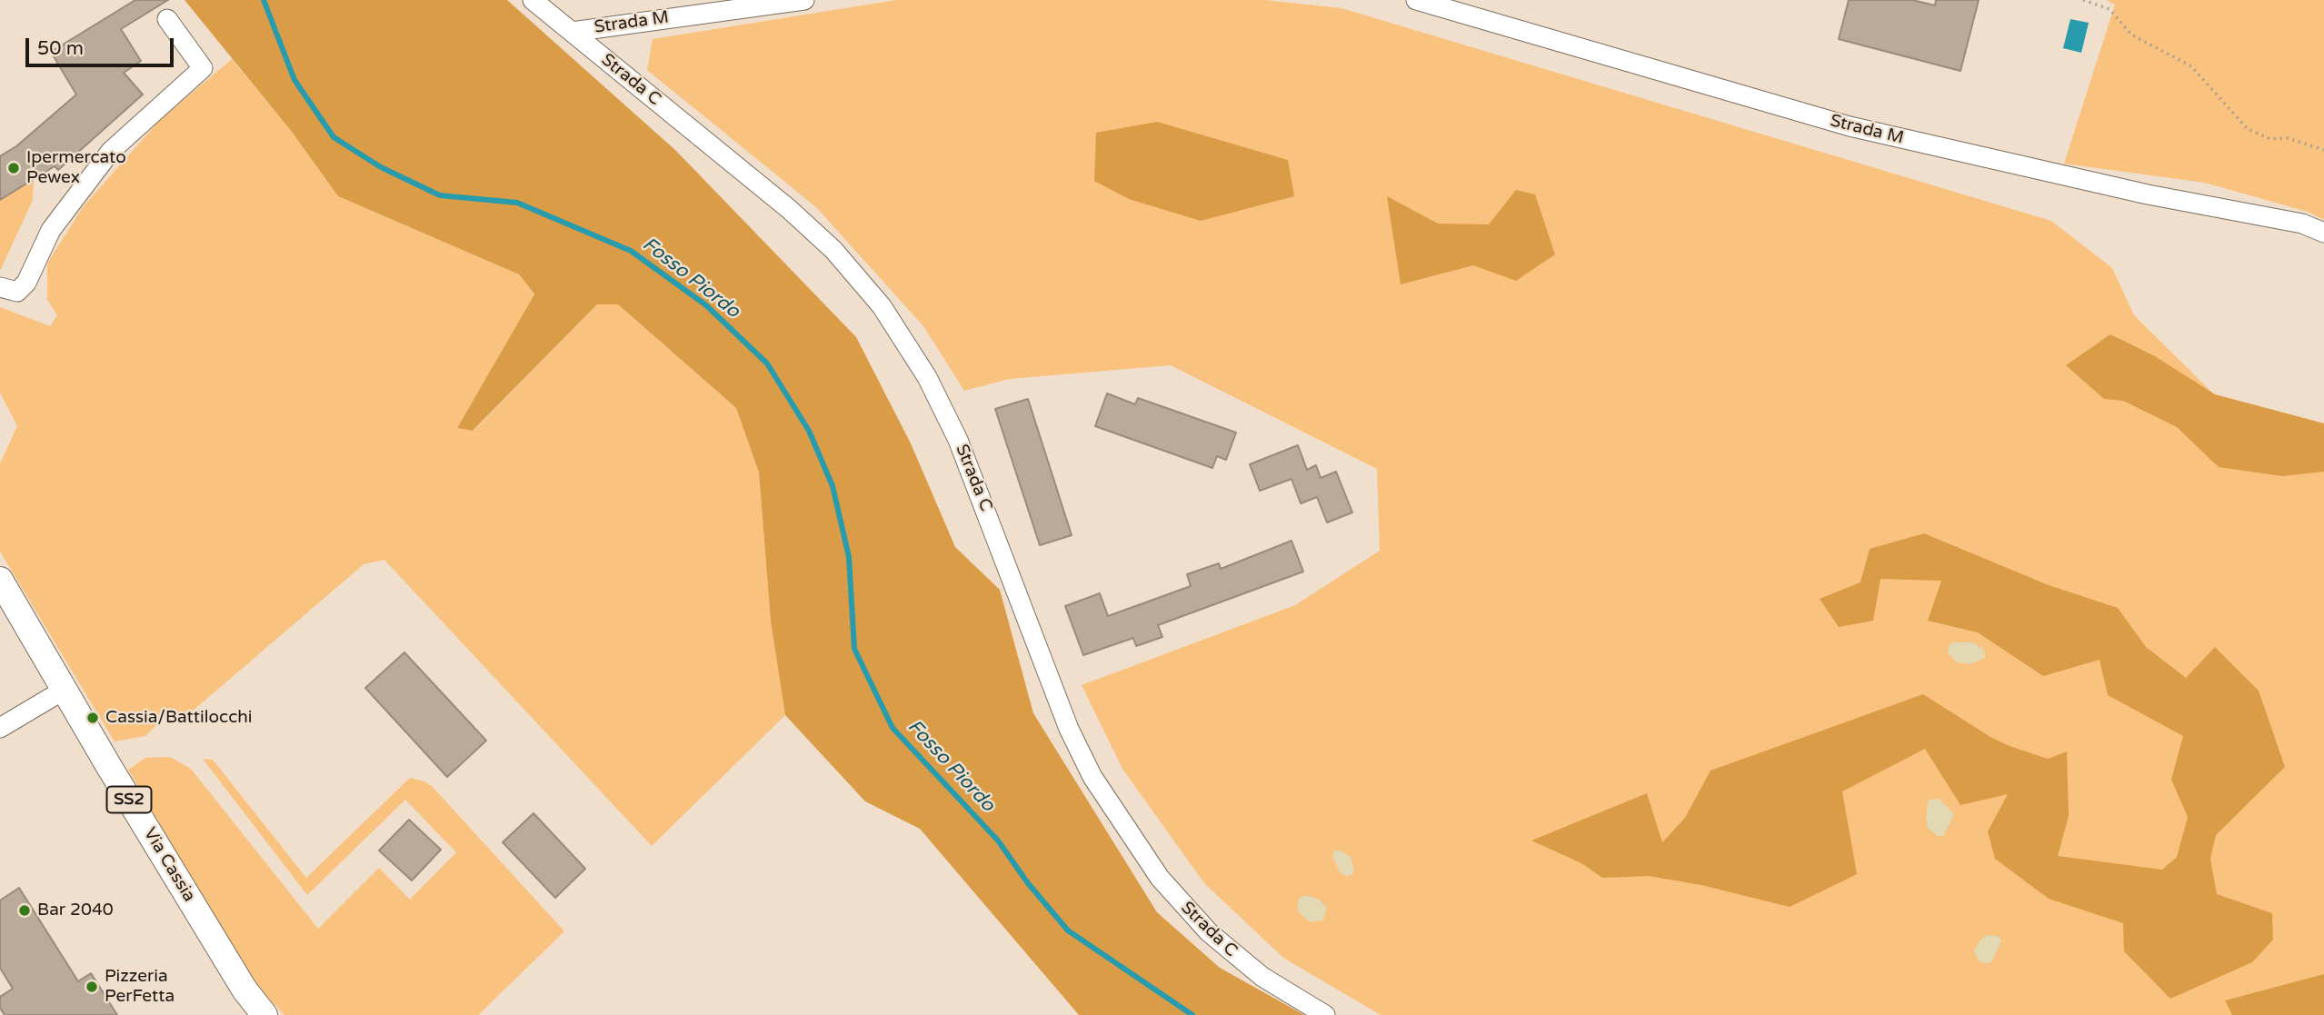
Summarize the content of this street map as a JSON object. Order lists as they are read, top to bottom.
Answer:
{
  "streets": {
    "main road": ["SS2", "Via Cassia"],
    "street": ["Strada M", "Strada C"]
  },
  "crossings": [
    ["Strada M", "Strada C"]
  ],
  "water": ["Fosso Piordo"],
  "places": [
    "Ipermercato Pewex",
    "Cassia/Battilocchi",
    "Bar 2040",
    "Pizzeria PerFetta"
  ],
  "scale_bar": "50 m"
}
